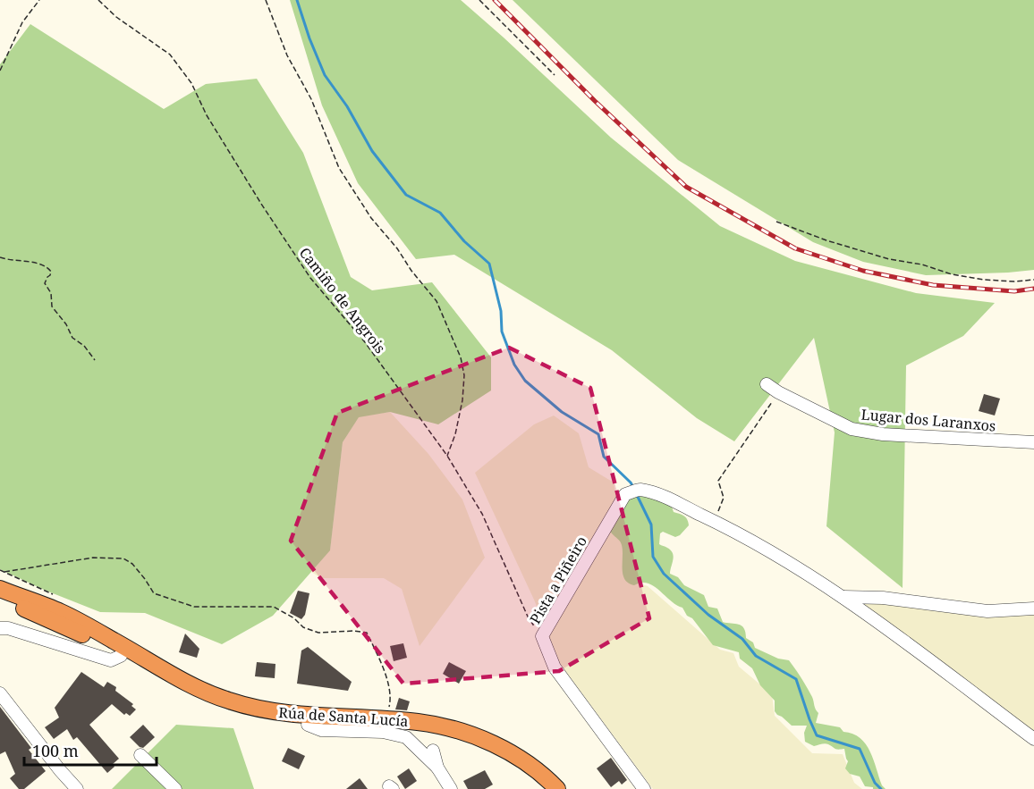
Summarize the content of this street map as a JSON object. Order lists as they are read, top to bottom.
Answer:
{
  "streets": {
    "highway": ["Rúa de Santa Lucía"],
    "street": ["Lugar dos Laranxos", "Pista a Piñeiro"],
    "path": ["Camiño de Angrois"]
  },
  "crossings": [
    ["Camiño de Angrois", "Pista a Piñeiro"]
  ],
  "scale_bar": "100 m"
}
